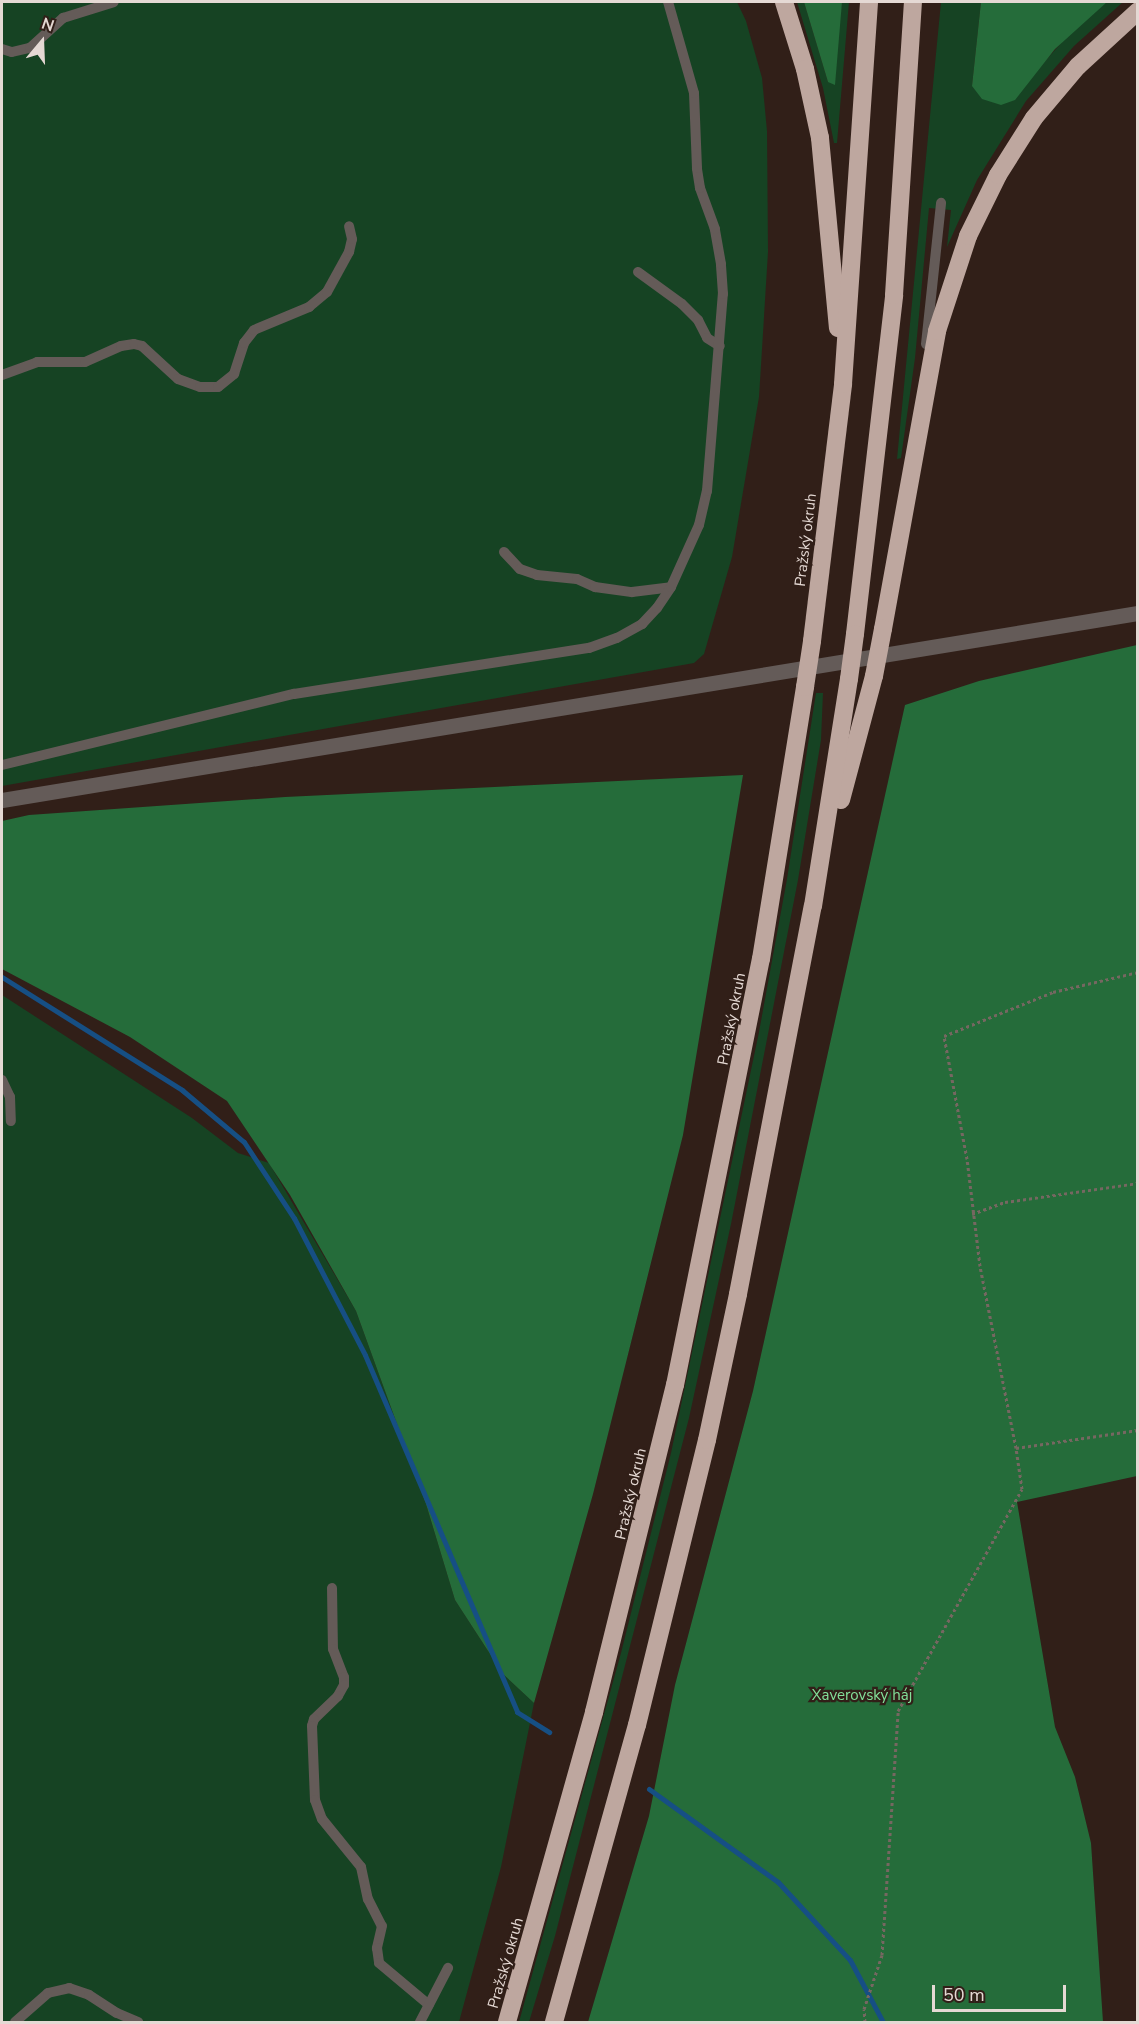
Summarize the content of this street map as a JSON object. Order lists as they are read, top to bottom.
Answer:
{
  "streets": {
    "highway": ["Pražský okruh"]
  },
  "parks": ["Xaverovský háj"],
  "scale_bar": "50 m",
  "north": "top"
}
